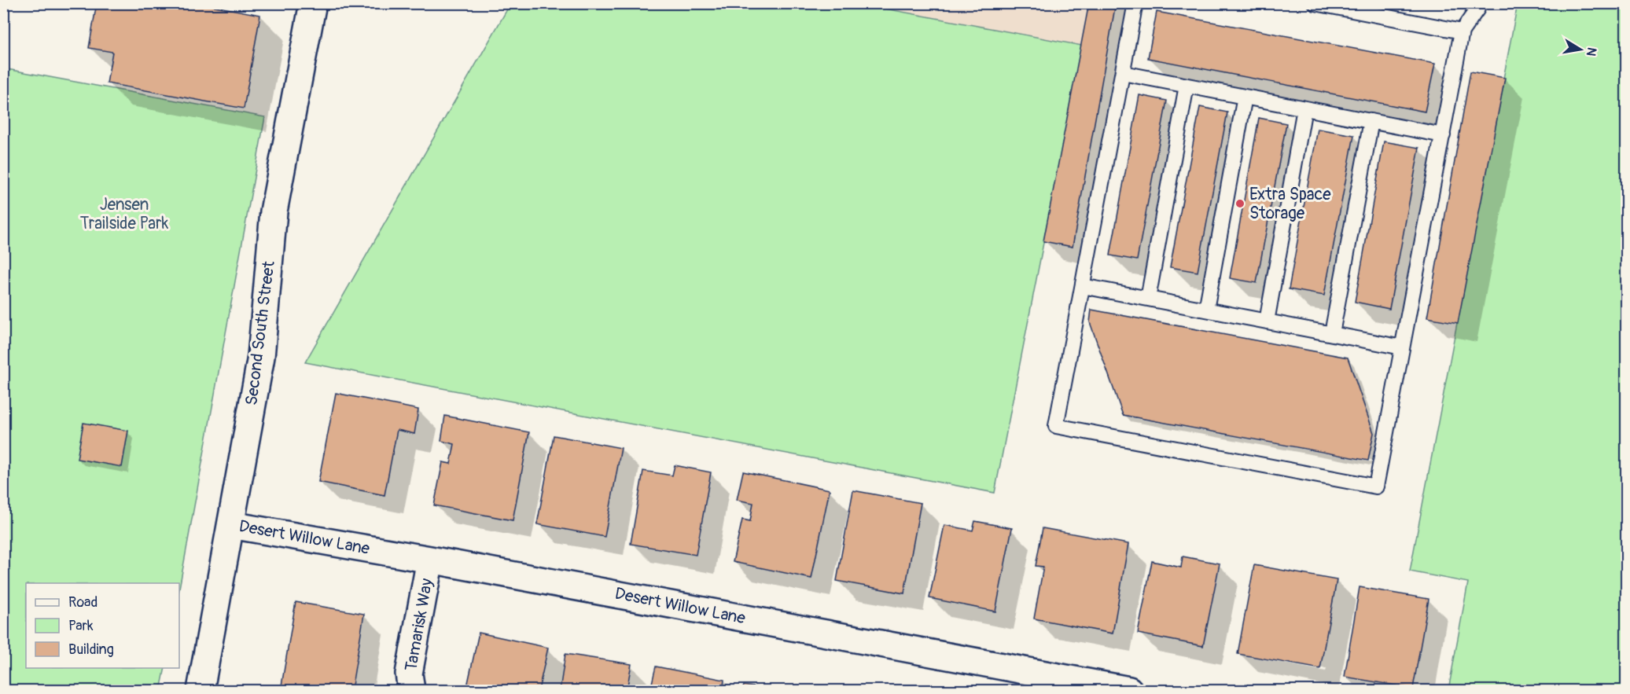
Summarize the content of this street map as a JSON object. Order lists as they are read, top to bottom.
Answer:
{
  "streets": {
    "street": ["Second South Street", "Desert Willow Lane", "Tamarisk Way"]
  },
  "crossings": [
    ["Second South Street", "Desert Willow Lane"],
    ["Desert Willow Lane", "Tamarisk Way"]
  ],
  "parks": ["Jensen Trailside Park"],
  "places": ["Extra Space Storage"],
  "legend": ["Road", "Park", "Building"],
  "north": "right"
}
